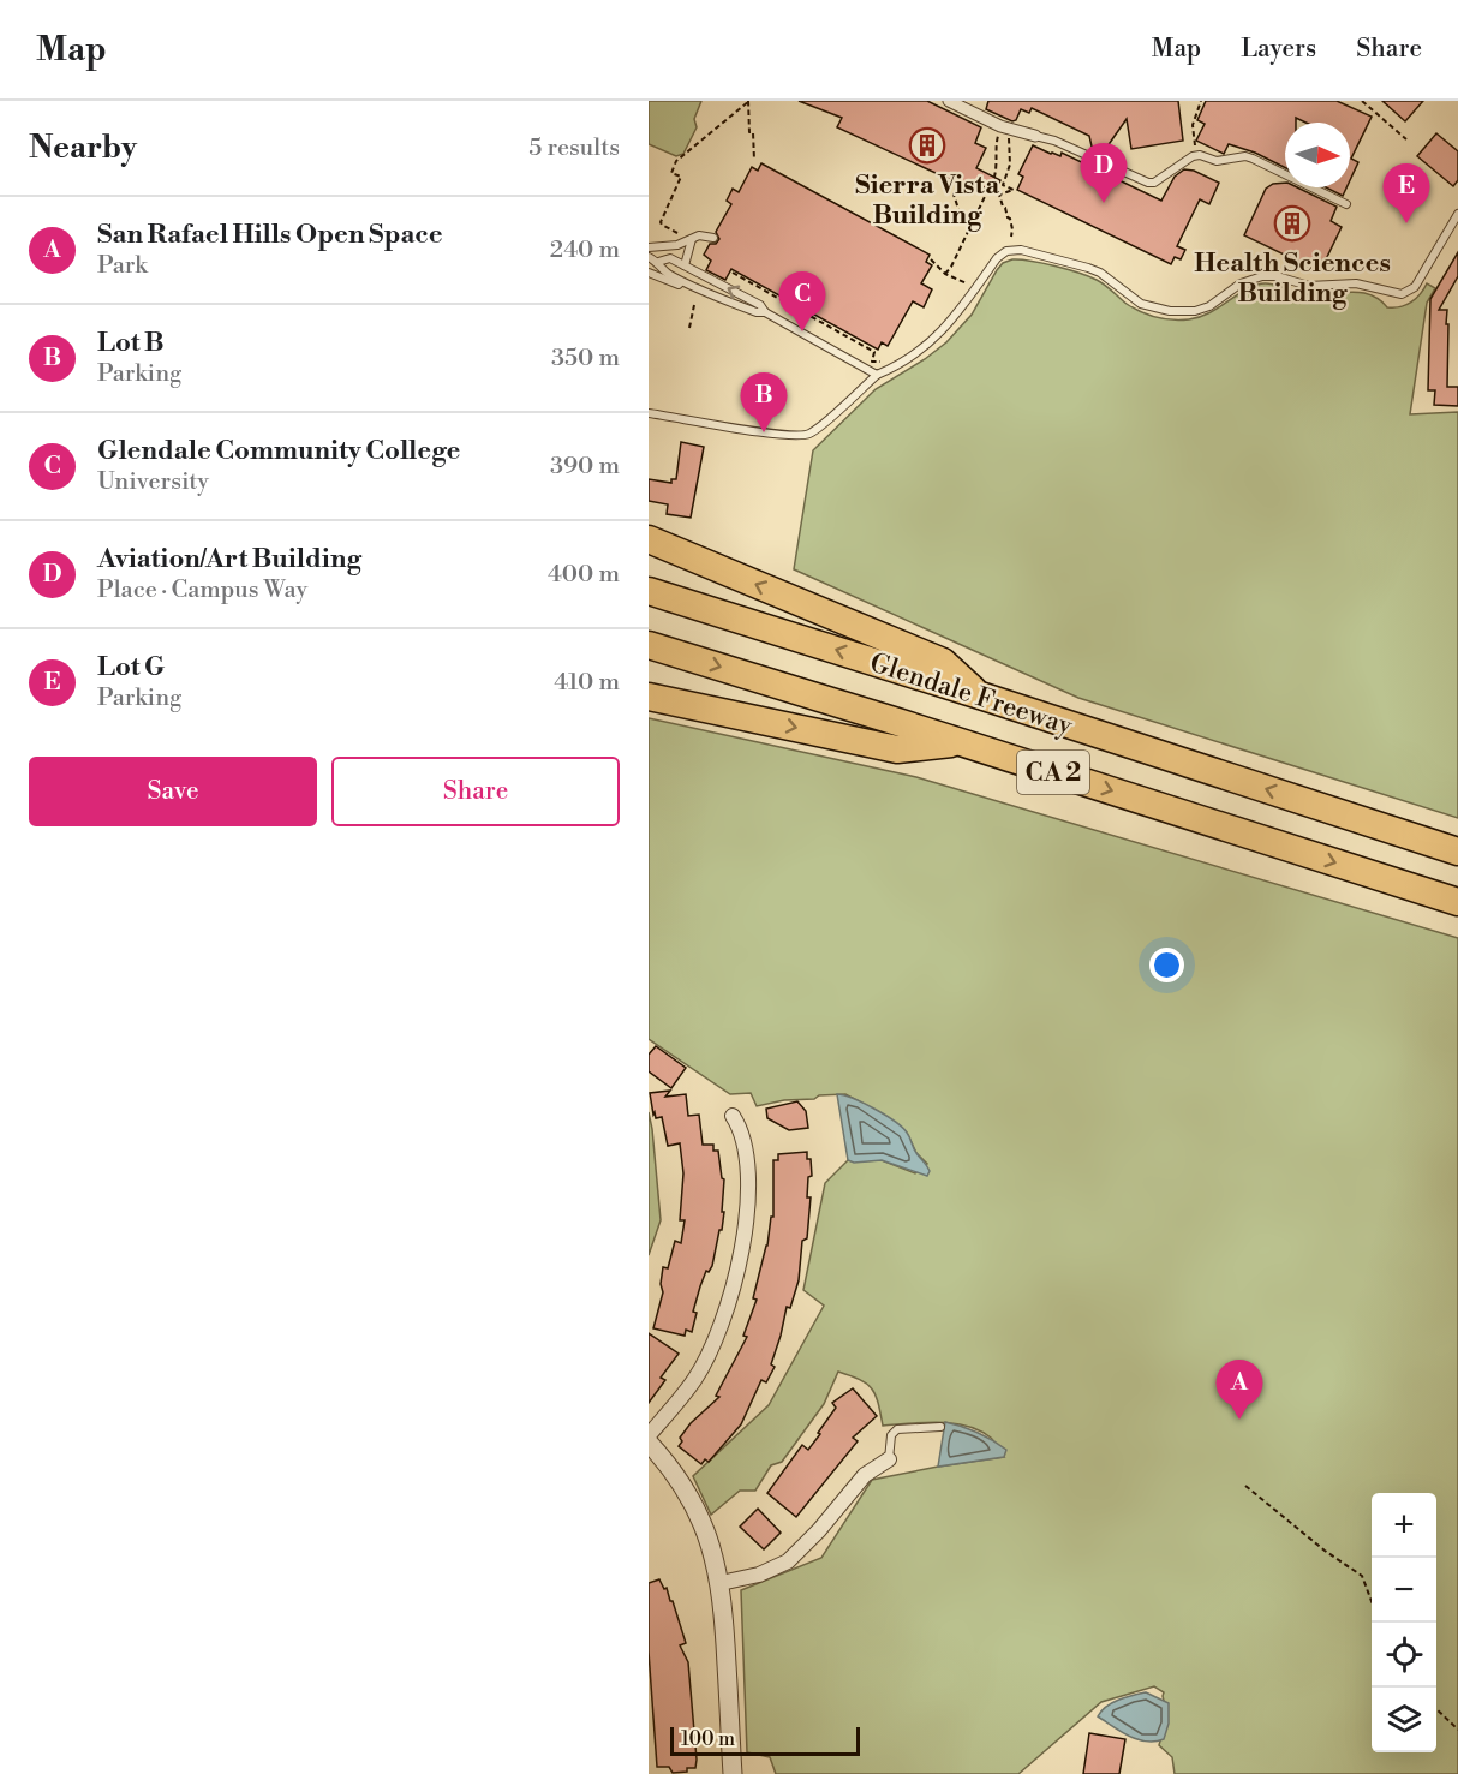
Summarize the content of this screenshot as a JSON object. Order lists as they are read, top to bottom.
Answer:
{
  "streets": {
    "highway": ["Glendale Freeway", "CA 2"]
  },
  "places": {
    "building": ["Sierra Vista Building", "Health Sciences Building"]
  },
  "scale_bar": "100 m",
  "north": "right",
  "page": {
    "header": "Map",
    "nav": ["Map", "Layers", "Share"],
    "heading": ["Nearby", "5 results"],
    "pins": [
      "D",
      "E",
      "C",
      "B",
      "A"
    ],
    "list": [
      {
        "mark": "A",
        "name": "San Rafael Hills Open Space",
        "note": "Park",
        "value": "240 m"
      },
      {
        "mark": "B",
        "name": "Lot B",
        "note": "Parking",
        "value": "350 m"
      },
      {
        "mark": "C",
        "name": "Glendale Community College",
        "note": "University",
        "value": "390 m"
      },
      {
        "mark": "D",
        "name": "Aviation/Art Building",
        "note": "Place · Campus Way",
        "value": "400 m"
      },
      {
        "mark": "E",
        "name": "Lot G",
        "note": "Parking",
        "value": "410 m"
      }
    ],
    "buttons": ["Save", "Share"],
    "map_buttons": ["+", "−"],
    "scale": "100 m"
  }
}
